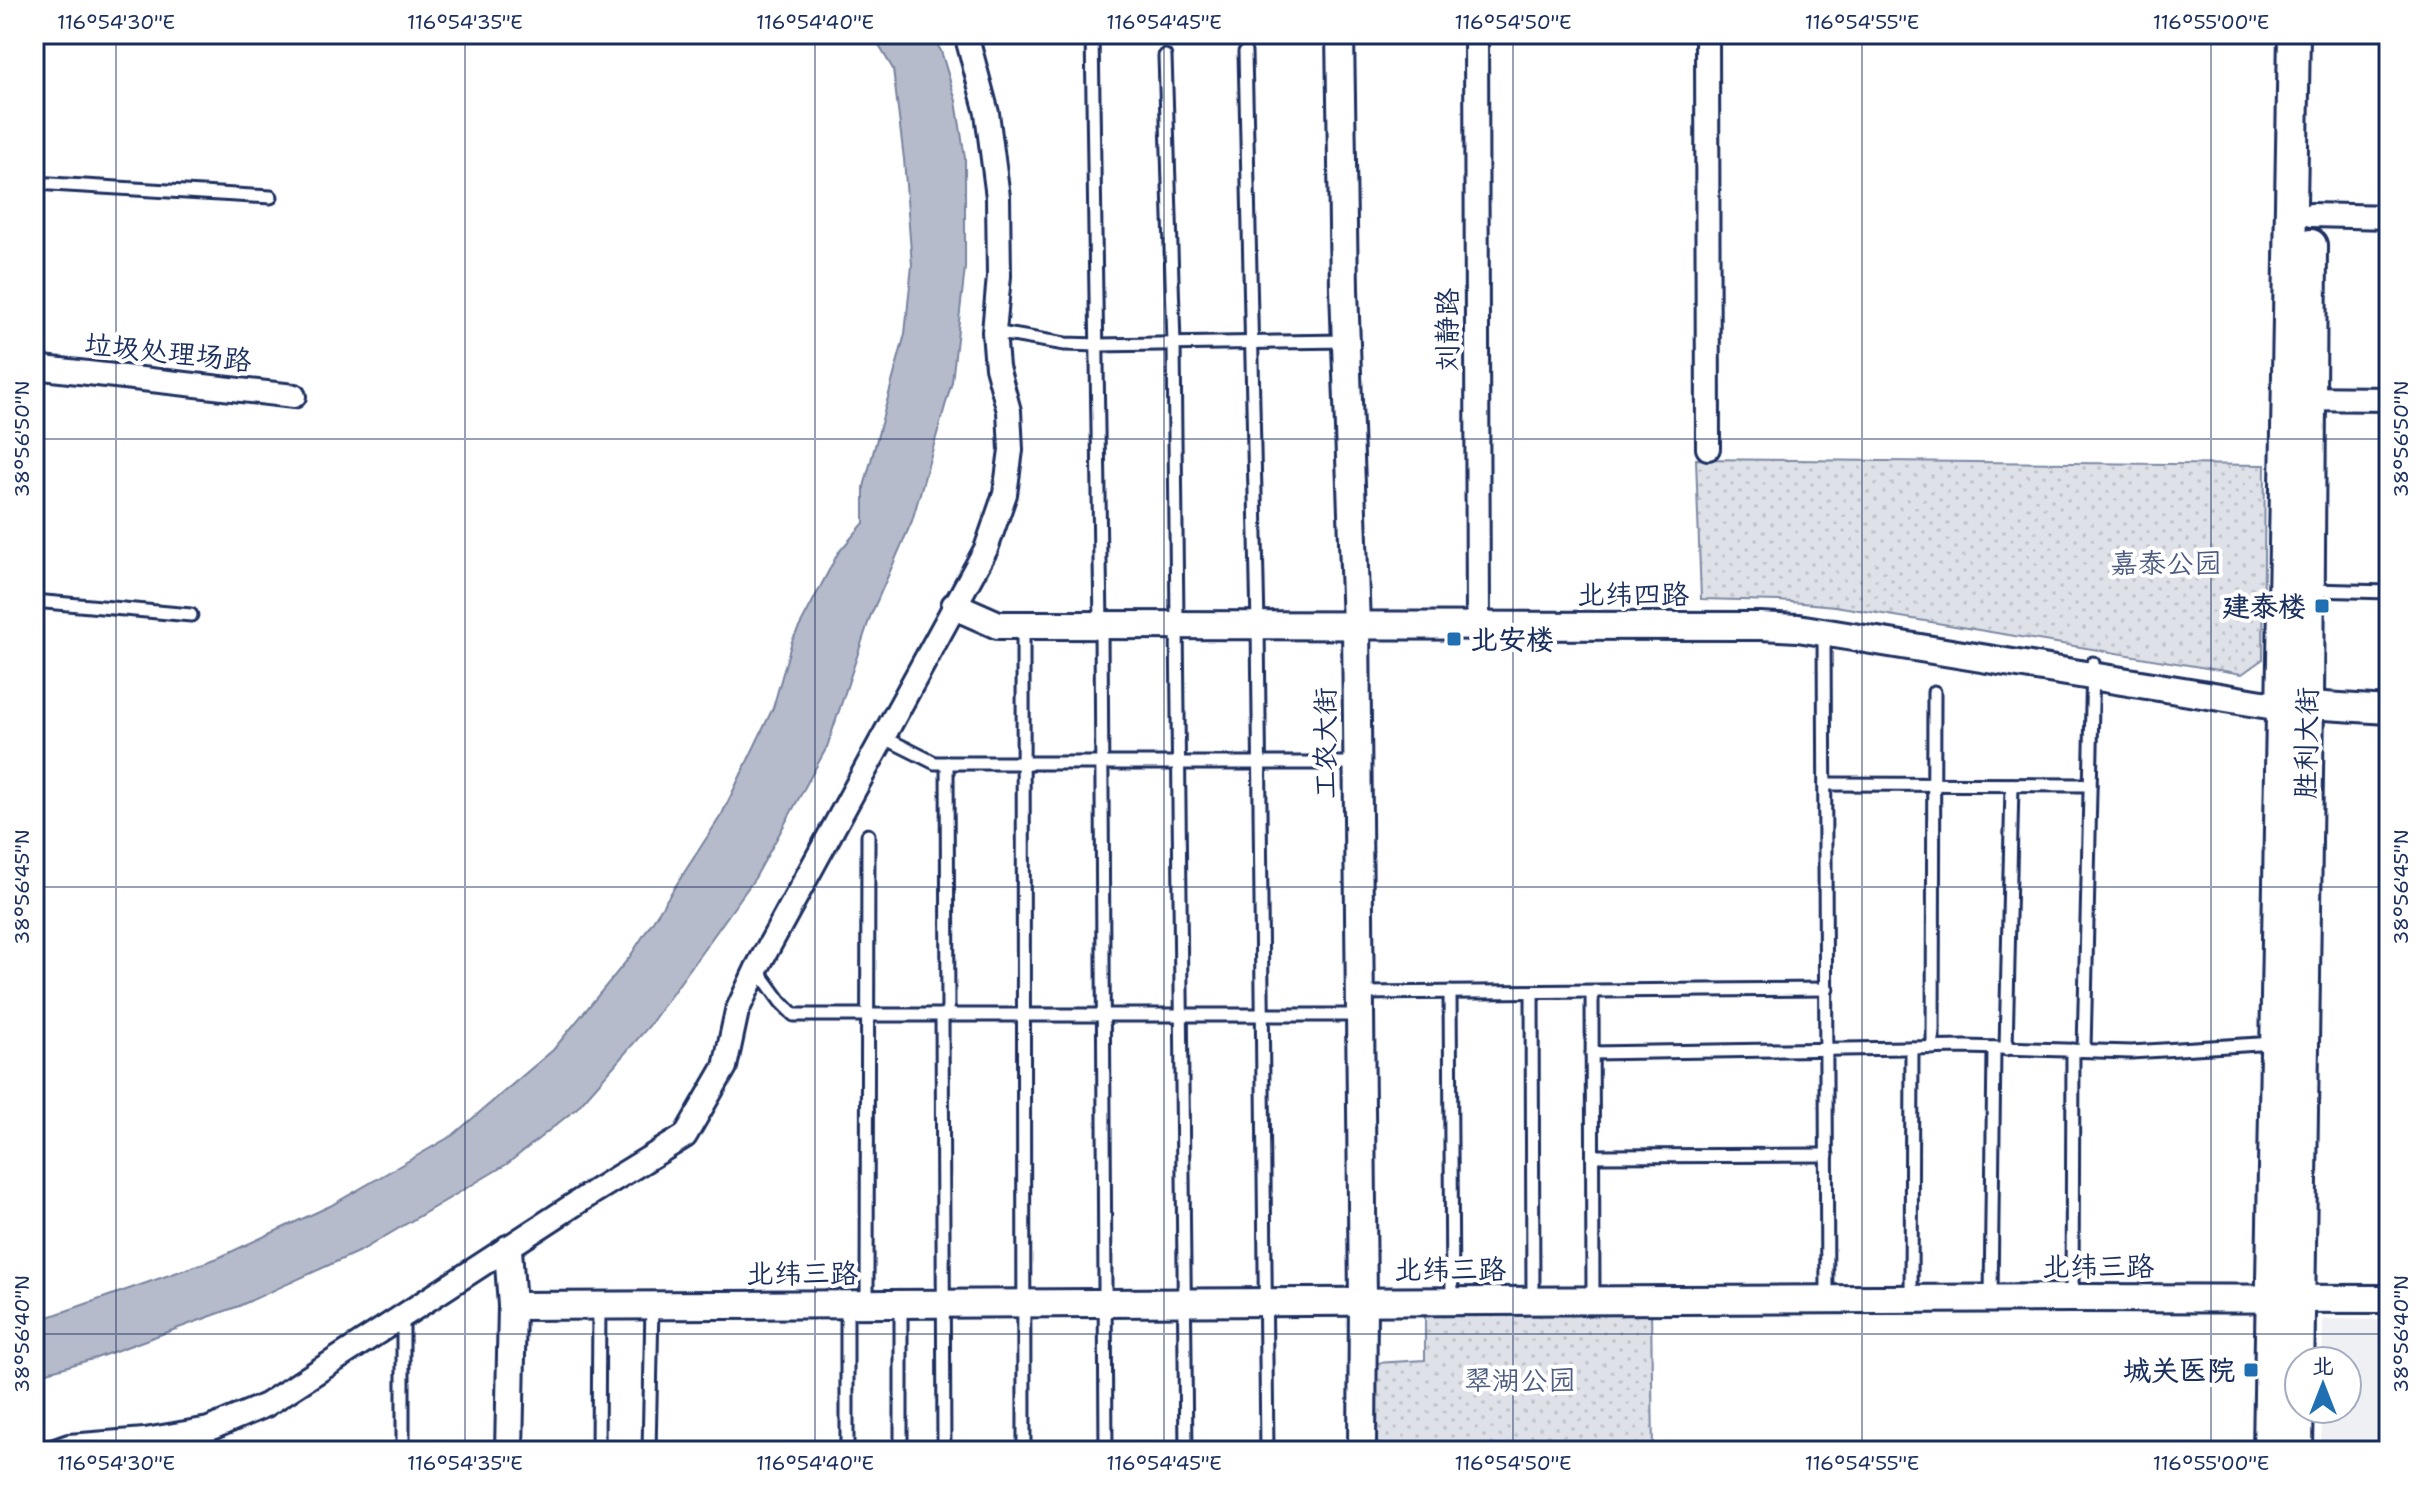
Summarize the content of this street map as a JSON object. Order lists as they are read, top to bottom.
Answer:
{
  "streets": {
    "main road": ["胜利大街"],
    "street": [
      "刘静路",
      "垃圾处理场路",
      "北纬四路",
      "工农大街",
      "北纬三路"
    ]
  },
  "crossings": [
    ["刘静路", "北纬四路"],
    ["北纬四路", "工农大街"],
    ["北纬四路", "胜利大街"],
    ["工农大街", "北纬三路"]
  ],
  "parks": ["嘉泰公园", "翠湖公园"],
  "places": {
    "transit": ["建泰楼", "北安楼", "城关医院"]
  },
  "north": "top",
  "coordinates": [
    "116°54'30\"E",
    "116°54'35\"E",
    "116°54'40\"E",
    "116°54'45\"E",
    "116°54'50\"E",
    "116°54'55\"E",
    "116°55'00\"E",
    "38°56'50\"N",
    "38°56'45\"N",
    "38°56'40\"N"
  ]
}
